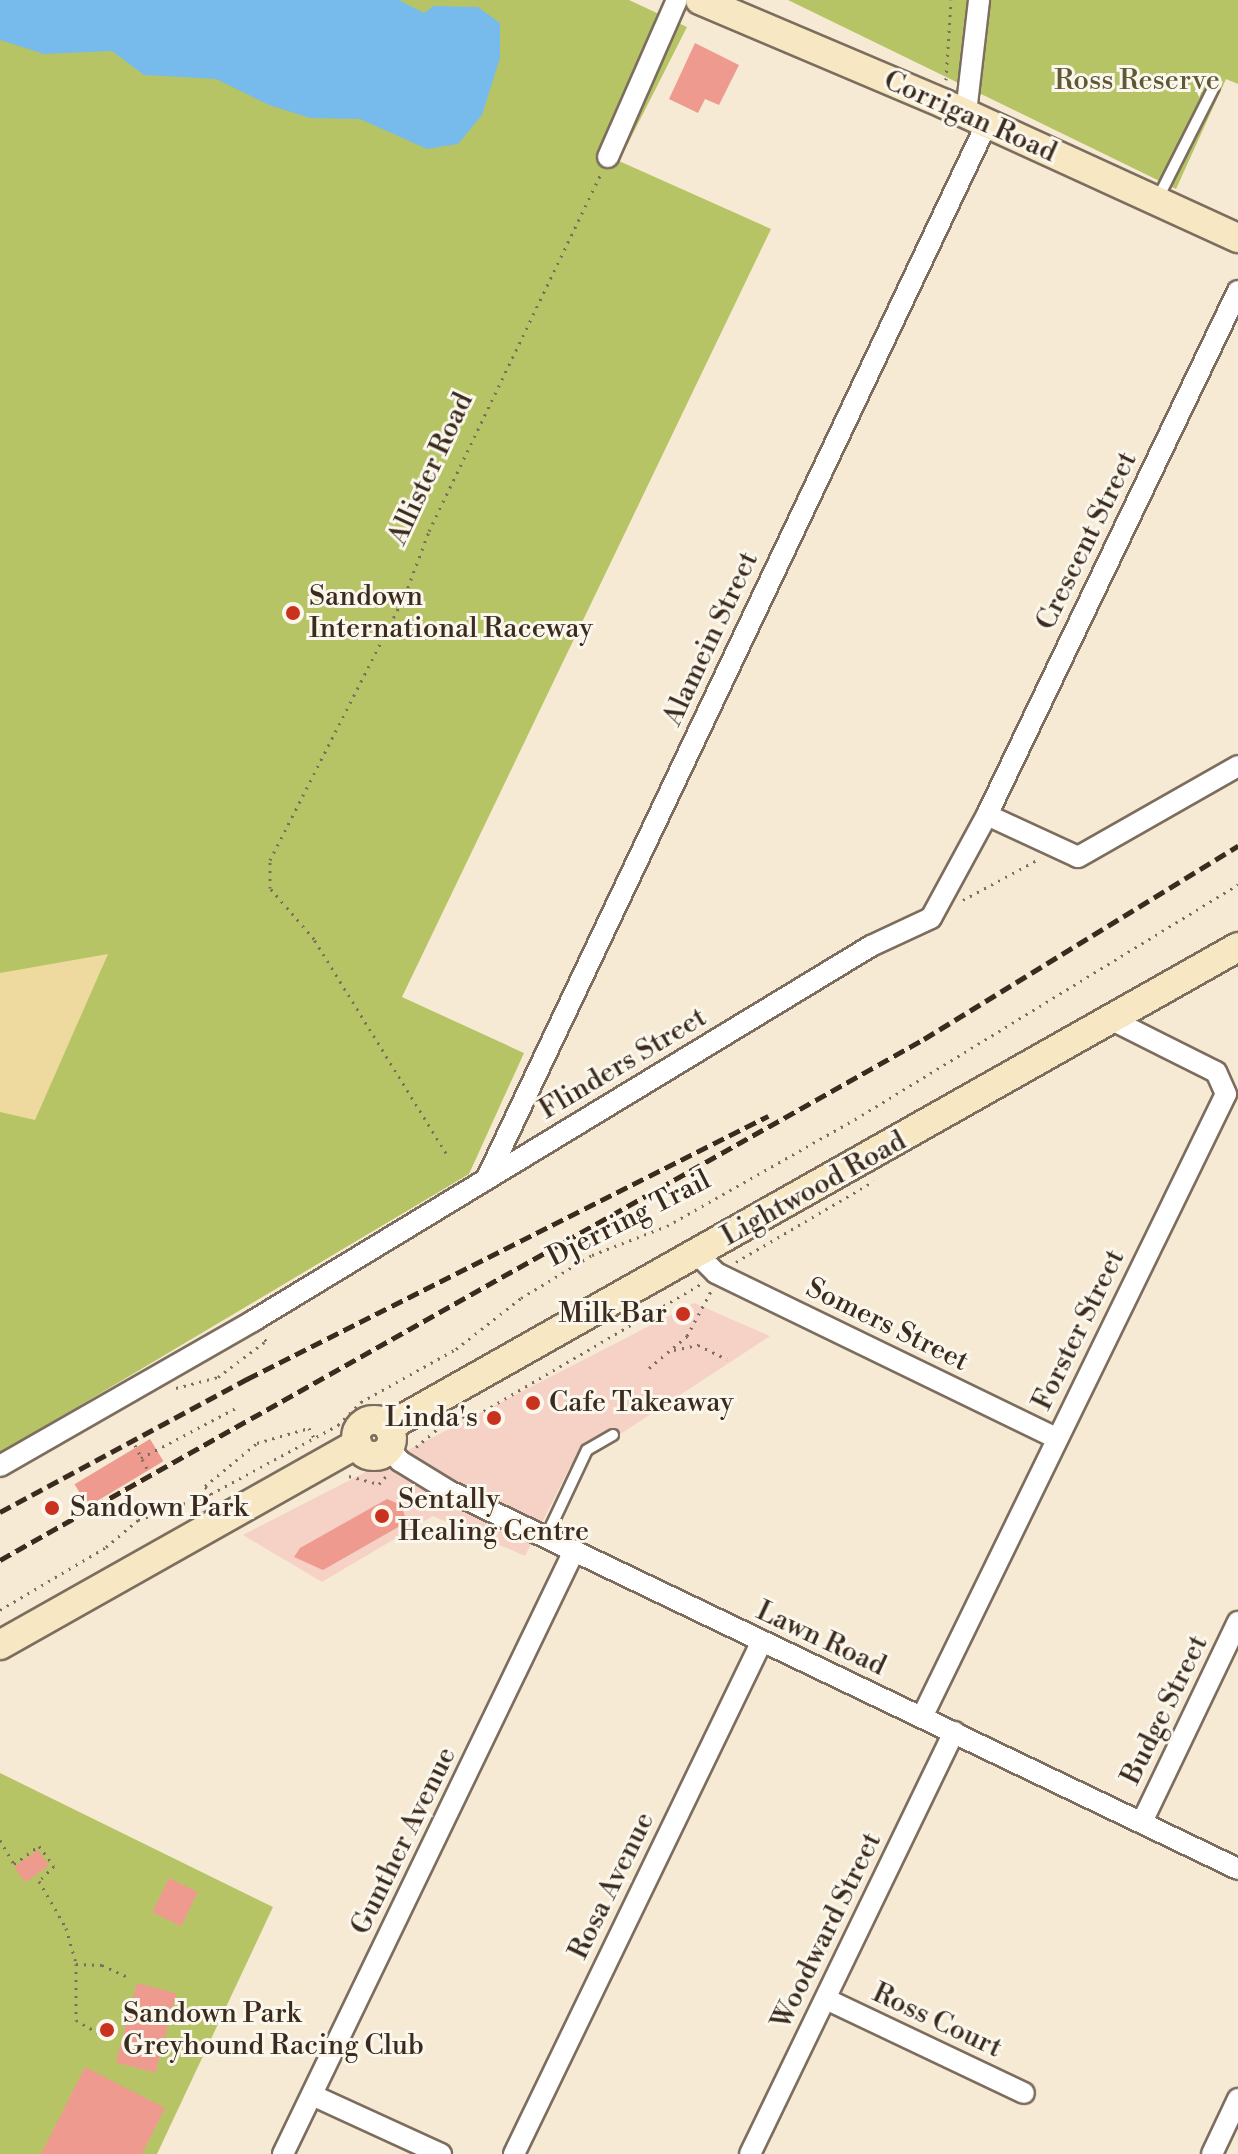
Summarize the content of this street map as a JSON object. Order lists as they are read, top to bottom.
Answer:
{
  "streets": {
    "main road": ["Corrigan Road", "Lightwood Road"],
    "street": [
      "Crescent Street",
      "Alamein Street",
      "Flinders Street",
      "Somers Street",
      "Forster Street",
      "Lawn Road",
      "Budge Street",
      "Gunther Avenue",
      "Rosa Avenue",
      "Woodward Street",
      "Ross Court"
    ],
    "path": ["Allister Road", "Djerring Trail"]
  },
  "crossings": [
    ["Corrigan Road", "Alamein Street"],
    ["Alamein Street", "Flinders Street"],
    ["Lightwood Road", "Somers Street"],
    ["Lightwood Road", "Forster Street"],
    ["Lightwood Road", "Lawn Road"],
    ["Somers Street", "Forster Street"],
    ["Forster Street", "Lawn Road"],
    ["Lawn Road", "Budge Street"],
    ["Lawn Road", "Gunther Avenue"],
    ["Lawn Road", "Rosa Avenue"],
    ["Lawn Road", "Woodward Street"],
    ["Woodward Street", "Ross Court"]
  ],
  "parks": ["Ross Reserve"],
  "places": [
    "Sandown International Raceway",
    "Milk Bar",
    "Cafe Takeaway",
    "Linda's",
    "Sandown Park",
    "Sentally Healing Centre",
    "Sandown Park Greyhound Racing Club"
  ]
}
